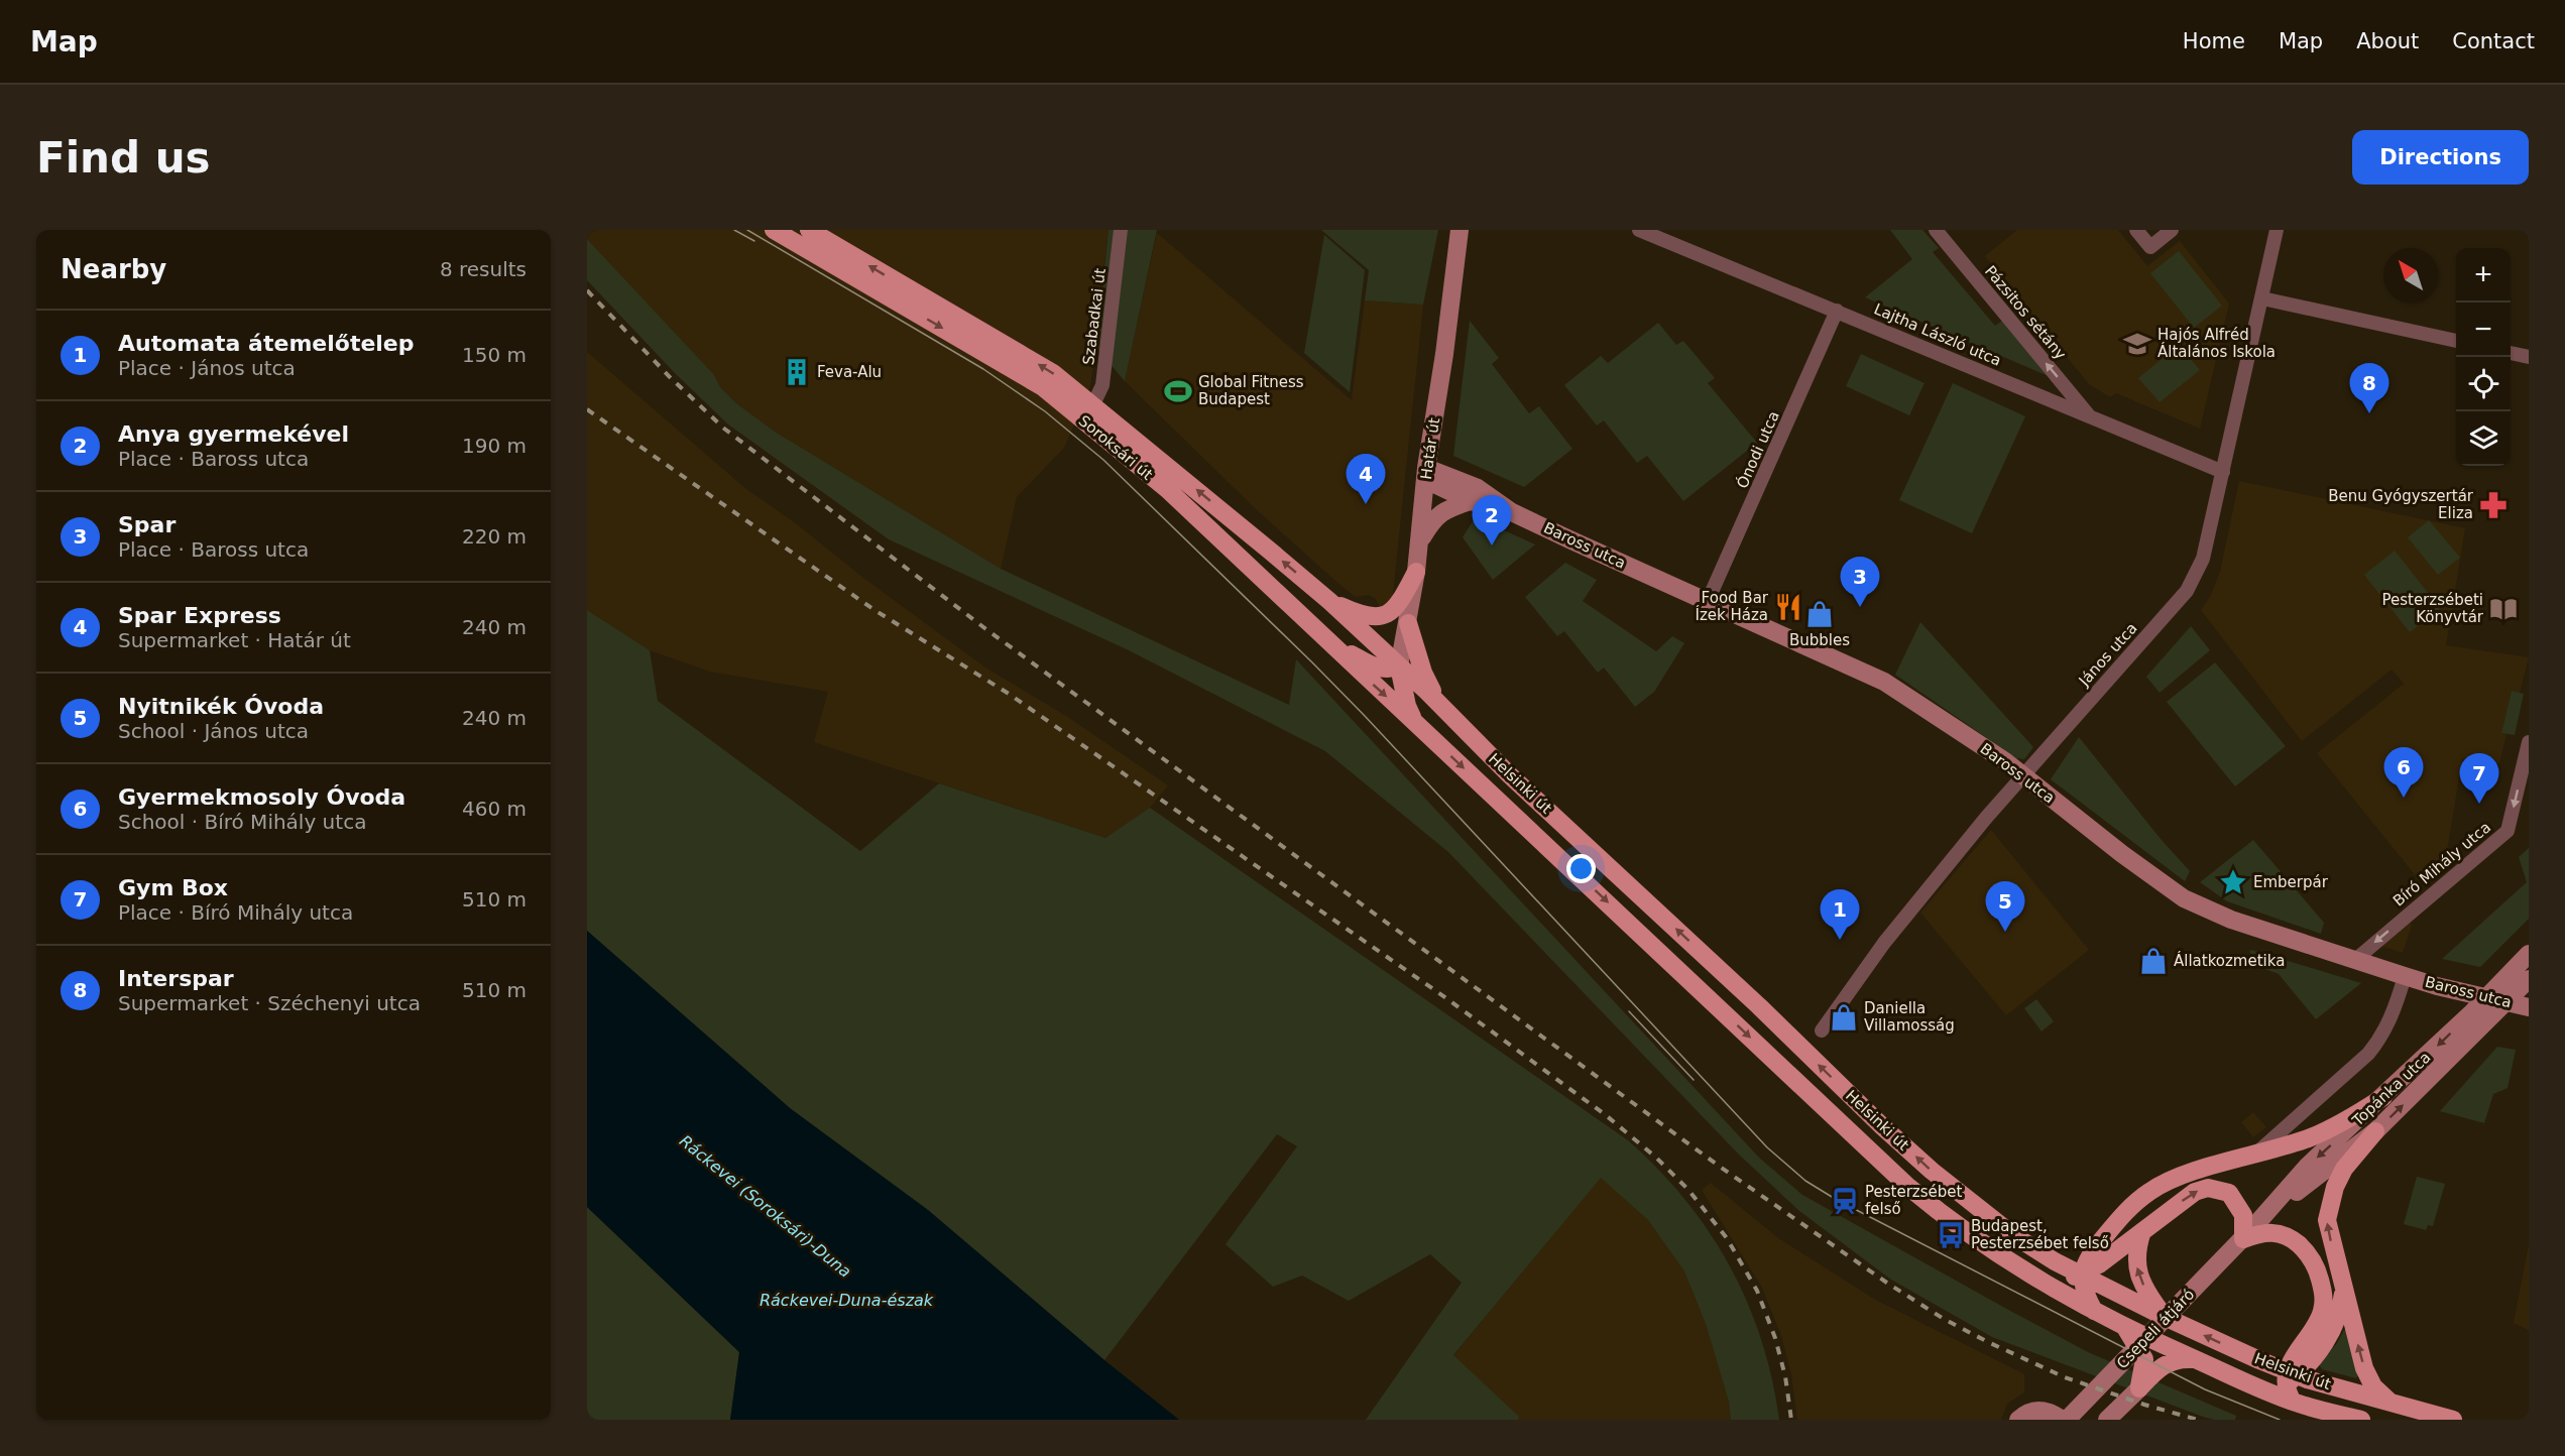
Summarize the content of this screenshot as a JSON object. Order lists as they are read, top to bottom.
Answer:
{
  "streets": {
    "main road": ["Soroksári út", "Helsinki út"],
    "street": [
      "Pázsitos sétány",
      "Szabadkai út",
      "Lajtha László utca",
      "Határ út",
      "Ónodi utca",
      "Baross utca",
      "János utca",
      "Bíró Mihály utca",
      "Topánka utca",
      "Csepeli átjáró"
    ]
  },
  "crossings": [
    ["Pázsitos sétány", "Lajtha László utca"],
    ["Szabadkai út", "Soroksári út"],
    ["Lajtha László utca", "Ónodi utca"],
    ["Lajtha László utca", "János utca"],
    ["Soroksári út", "Határ út"],
    ["Soroksári út", "Helsinki út"],
    ["Határ út", "Baross utca"],
    ["Határ út", "Helsinki út"],
    ["Ónodi utca", "Baross utca"],
    ["Baross utca", "János utca"],
    ["Baross utca", "Bíró Mihály utca"],
    ["Baross utca", "Topánka utca"],
    ["Topánka utca", "Csepeli átjáró"]
  ],
  "one_way": ["Pázsitos sétány", "Bíró Mihály utca"],
  "water": ["Ráckevei (Soroksári)-Duna", "Ráckevei-Duna-észak"],
  "places": {
    "school or university": ["Hajós Alfréd Általános Iskola"],
    "building": ["Feva-Alu"],
    "sports": ["Global Fitness Budapest"],
    "pharmacy": ["Benu Gyógyszertár Eliza"],
    "restaurant": ["Food Bar Ízek Háza"],
    "library": ["Pesterzsébeti Könyvtár"],
    "shop": ["Bubbles", "Állatkozmetika", "Daniella Villamosság"],
    "place": ["Emberpár"],
    "station": ["Pesterzsébet felső"],
    "bus stop": ["Budapest, Pesterzsébet felső"]
  },
  "north": "top left",
  "page": {
    "header": "Map",
    "nav": [
      "Home",
      "Map",
      "About",
      "Contact"
    ],
    "buttons": "Directions",
    "title": "Find us",
    "heading": ["Nearby", "8 results"],
    "map_buttons": ["+", "−"],
    "list": [
      {
        "mark": "1",
        "name": "Automata átemelőtelep",
        "note": "Place · János utca",
        "value": "150 m"
      },
      {
        "mark": "2",
        "name": "Anya gyermekével",
        "note": "Place · Baross utca",
        "value": "190 m"
      },
      {
        "mark": "3",
        "name": "Spar",
        "note": "Place · Baross utca",
        "value": "220 m"
      },
      {
        "mark": "4",
        "name": "Spar Express",
        "note": "Supermarket · Határ út",
        "value": "240 m"
      },
      {
        "mark": "5",
        "name": "Nyitnikék Óvoda",
        "note": "School · János utca",
        "value": "240 m"
      },
      {
        "mark": "6",
        "name": "Gyermekmosoly Óvoda",
        "note": "School · Bíró Mihály utca",
        "value": "460 m"
      },
      {
        "mark": "7",
        "name": "Gym Box",
        "note": "Place · Bíró Mihály utca",
        "value": "510 m"
      },
      {
        "mark": "8",
        "name": "Interspar",
        "note": "Supermarket · Széchenyi utca",
        "value": "510 m"
      }
    ],
    "pins": [
      "8",
      "4",
      "2",
      "3",
      "6",
      "7",
      "5",
      "1"
    ]
  }
}
